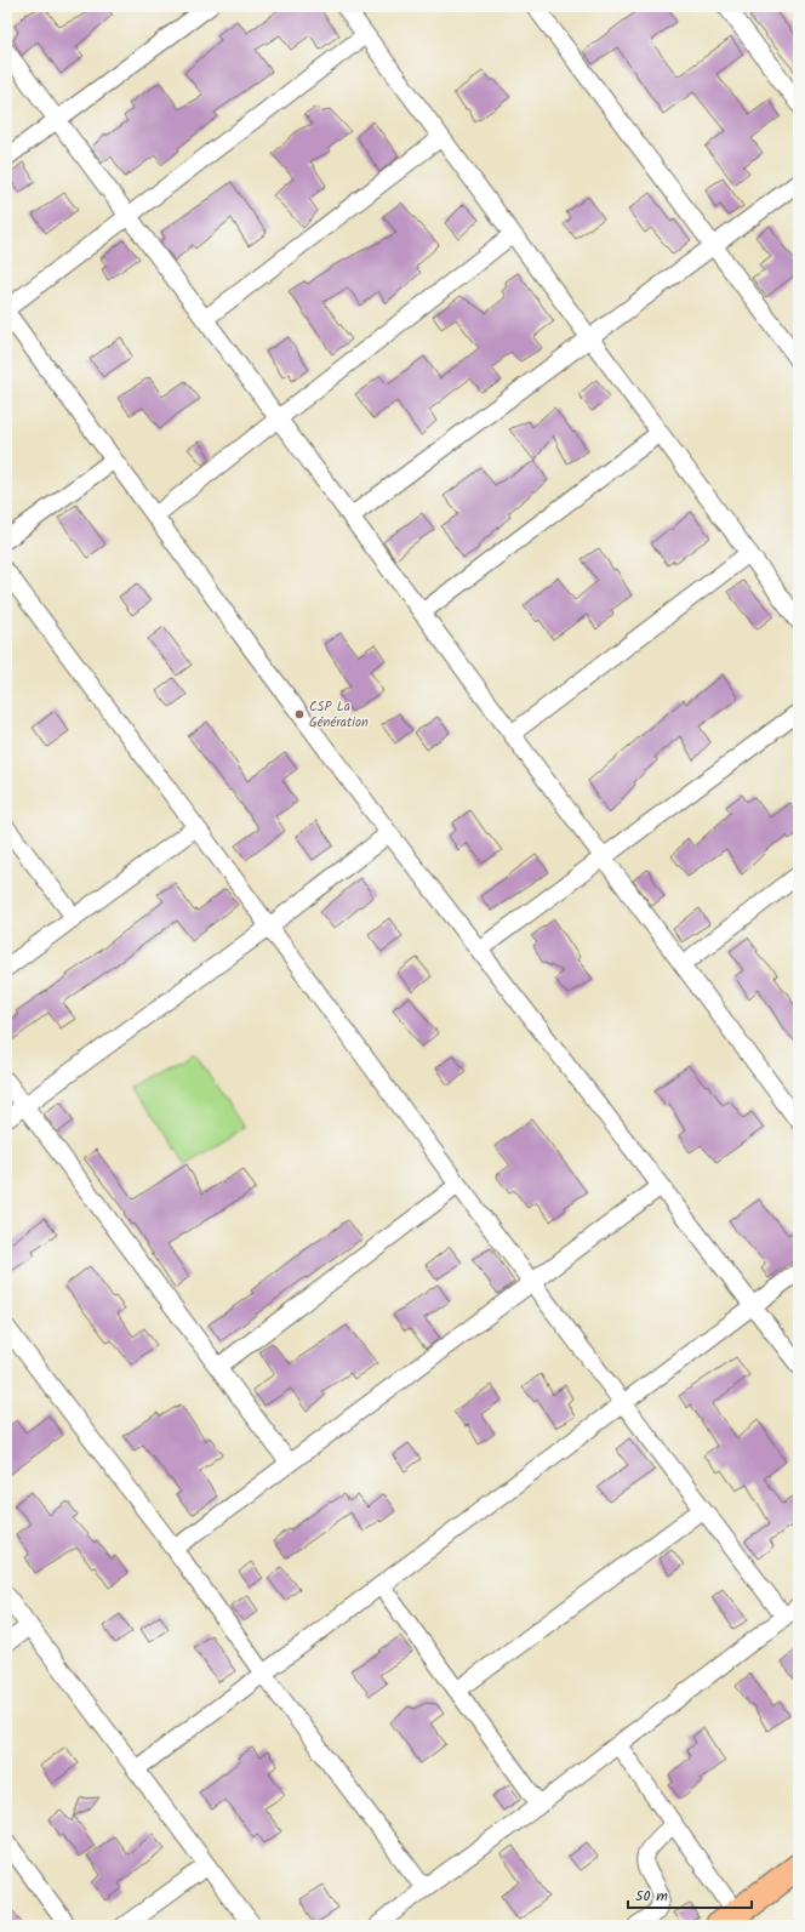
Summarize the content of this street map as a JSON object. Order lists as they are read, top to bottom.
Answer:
{
  "places": ["CSP La Génération"],
  "scale_bar": "50 m"
}
